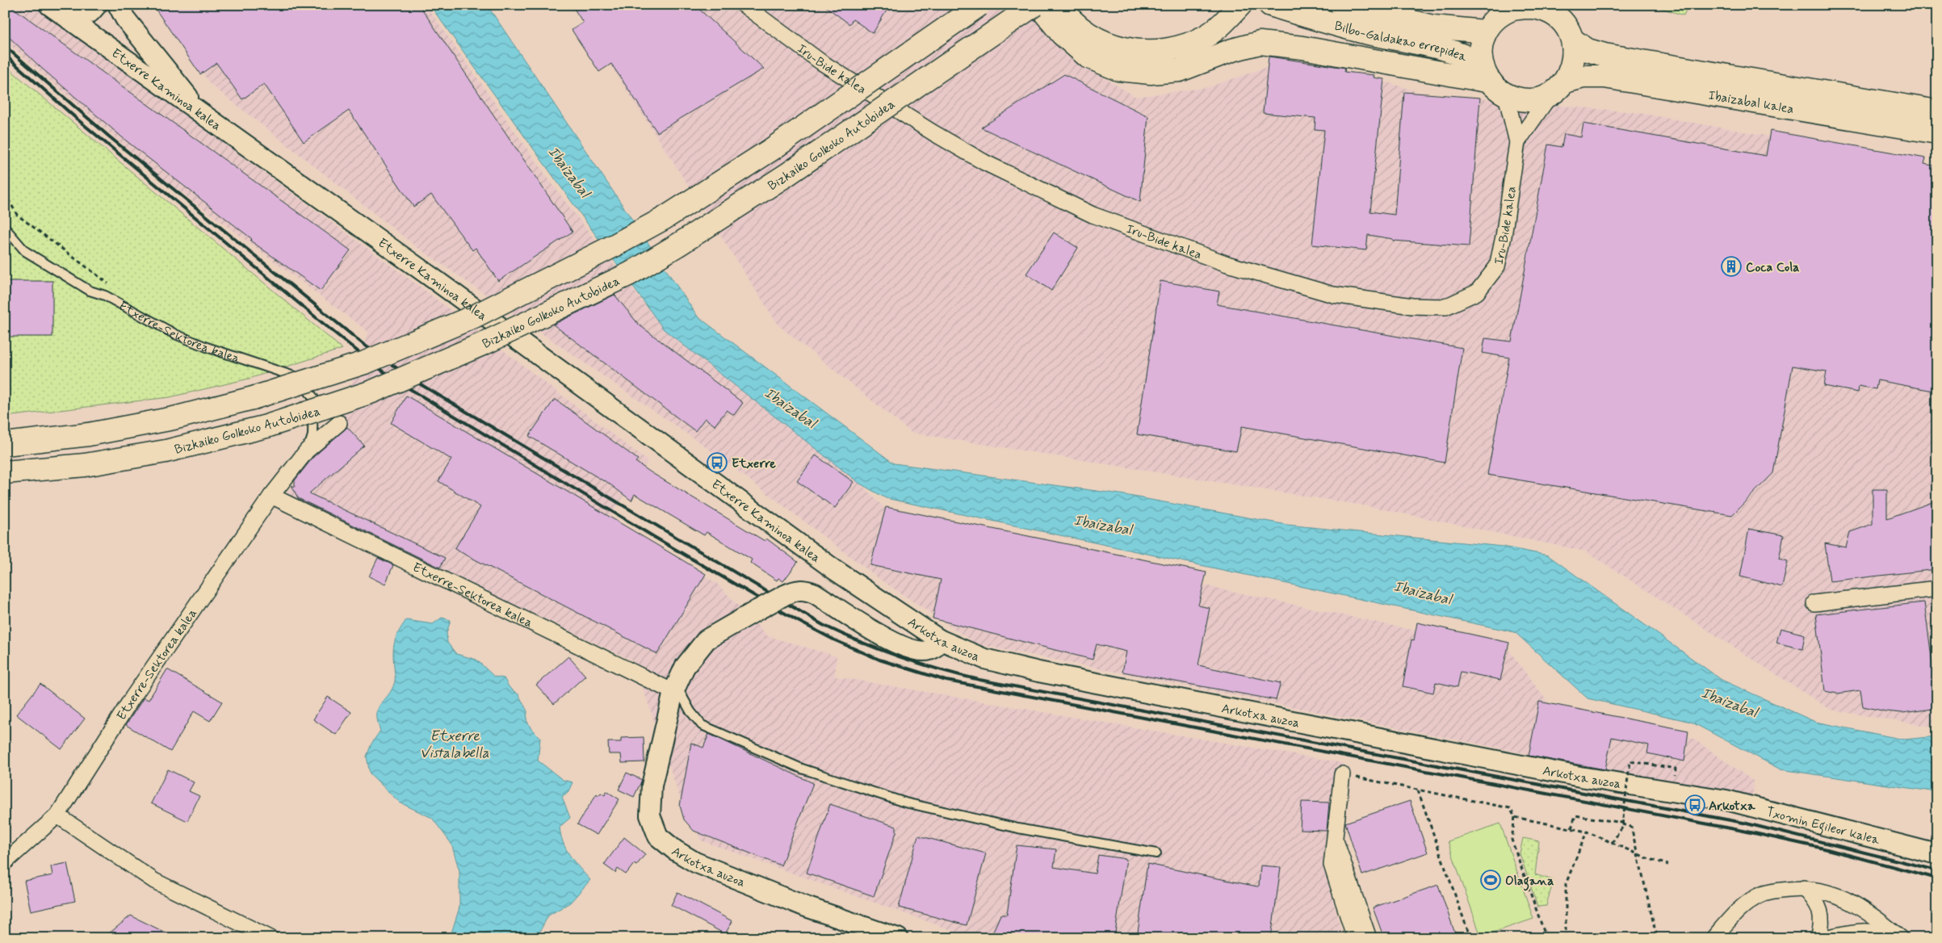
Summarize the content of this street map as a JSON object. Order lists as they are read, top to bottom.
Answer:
{
  "streets": {
    "highway": ["Bilbo-Galdakao errepidea", "Ibaizabal kalea", "Bizkaiko Golkoko Autobidea"],
    "street": [
      "Iru-Bide kalea",
      "Etxerre Kaminoa kalea",
      "Etxerre-Sektorea kalea",
      "Arkotxa auzoa",
      "Txomin Egileor kalea"
    ]
  },
  "crossings": [
    ["Bilbo-Galdakao errepidea", "Ibaizabal kalea"],
    ["Etxerre Kaminoa kalea", "Arkotxa auzoa"],
    ["Etxerre-Sektorea kalea", "Arkotxa auzoa"],
    ["Arkotxa auzoa", "Txomin Egileor kalea"]
  ],
  "water": ["Ibaizabal", "Etxerre Vistalabella"],
  "places": {
    "building": ["Coca Cola"],
    "bus stop": ["Etxerre", "Arkotxa"],
    "sports": ["Olagana"]
  }
}
